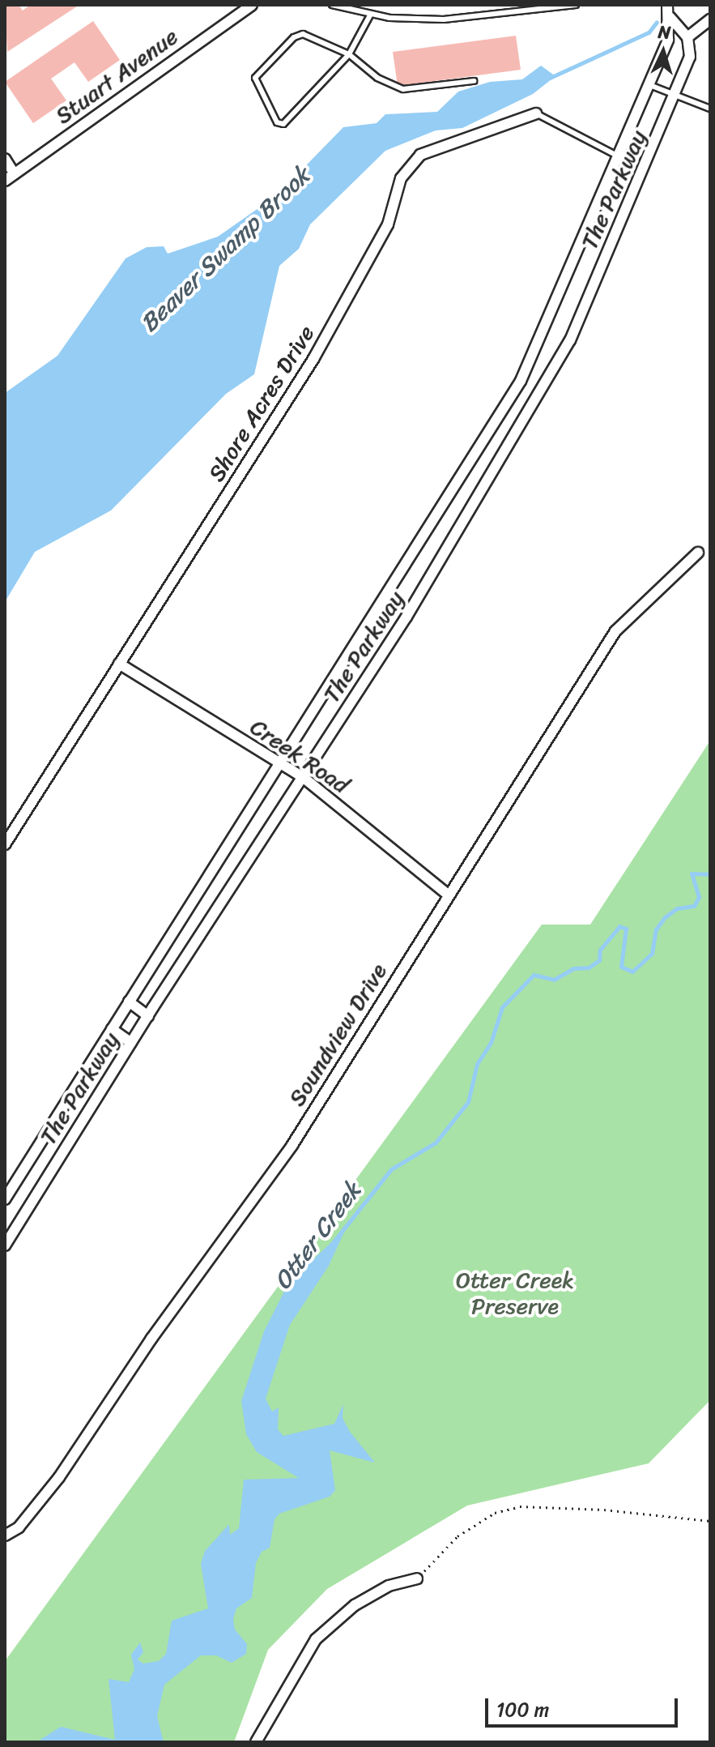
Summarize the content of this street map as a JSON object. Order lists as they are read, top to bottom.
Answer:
{
  "streets": {
    "street": [
      "Stuart Avenue",
      "The Parkway",
      "Shore Acres Drive",
      "Creek Road",
      "Soundview Drive"
    ]
  },
  "crossings": [
    ["The Parkway", "Shore Acres Drive"],
    ["The Parkway", "Creek Road"],
    ["Shore Acres Drive", "Creek Road"],
    ["Creek Road", "Soundview Drive"]
  ],
  "water": ["Beaver Swamp Brook", "Otter Creek"],
  "parks": ["Otter Creek Preserve"],
  "scale_bar": "100 m",
  "north": "top"
}
